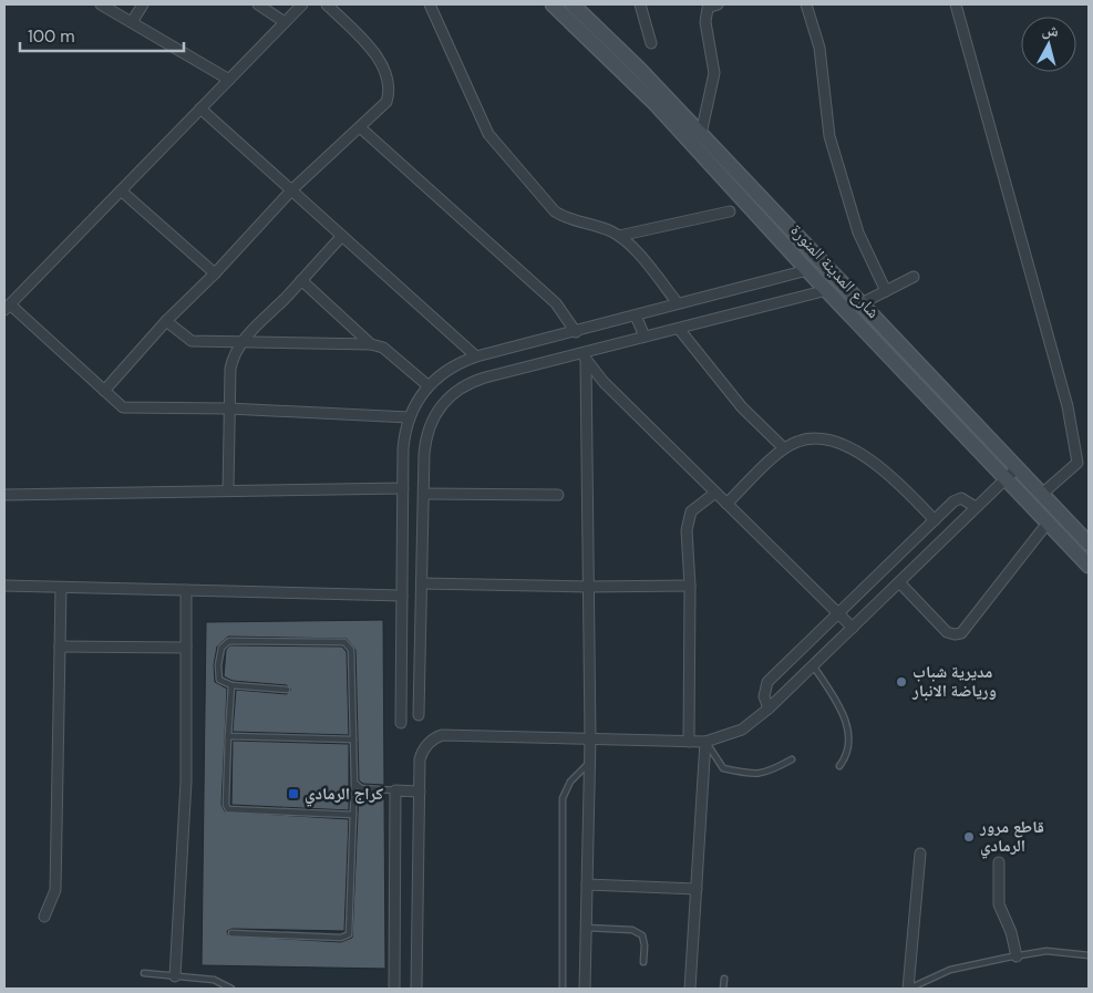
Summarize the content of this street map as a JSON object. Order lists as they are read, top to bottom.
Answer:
{
  "streets": {
    "main road": ["شارع المدينة المنورة"]
  },
  "places": {
    "other": ["مديرية شباب ورياضة الانبار", "قاطع مرور الرمادي"],
    "transit": ["كراج الرمادي"]
  },
  "scale_bar": "100 m",
  "north": "top"
}
